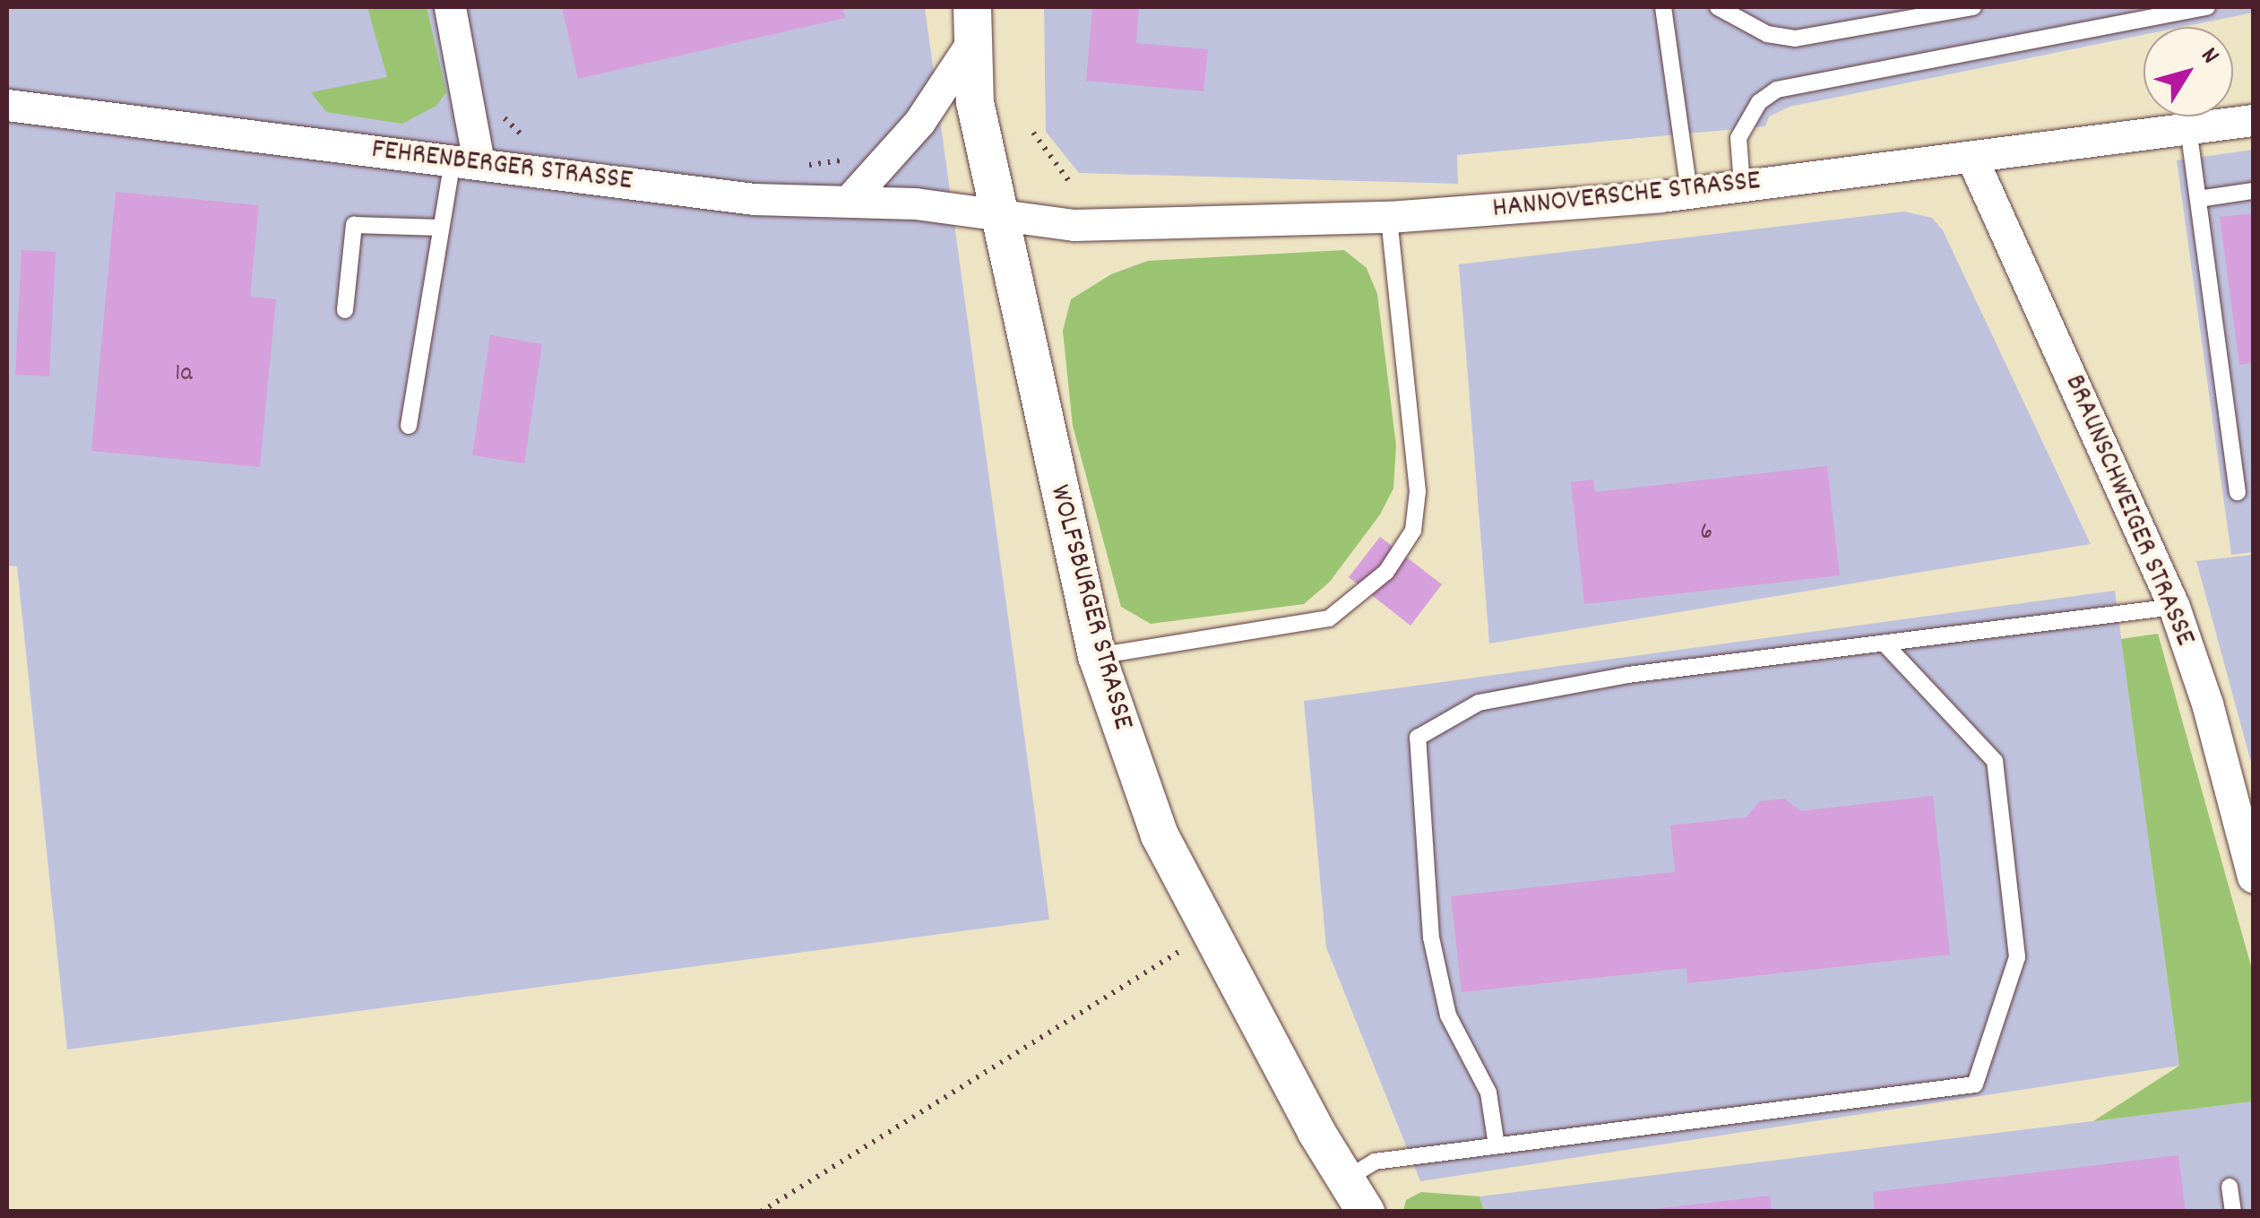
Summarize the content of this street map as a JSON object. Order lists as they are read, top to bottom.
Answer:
{
  "streets": {
    "street": [
      "FEHRENBERGER STRASSE",
      "HANNOVERSCHE STRASSE",
      "BRAUNSCHWEIGER STRASSE",
      "WOLFSBURGER STRASSE"
    ]
  },
  "crossings": [
    ["FEHRENBERGER STRASSE", "HANNOVERSCHE STRASSE"],
    ["FEHRENBERGER STRASSE", "WOLFSBURGER STRASSE"],
    ["HANNOVERSCHE STRASSE", "BRAUNSCHWEIGER STRASSE"],
    ["HANNOVERSCHE STRASSE", "WOLFSBURGER STRASSE"]
  ],
  "house_numbers": ["1a", "6"],
  "north": "top right"
}
